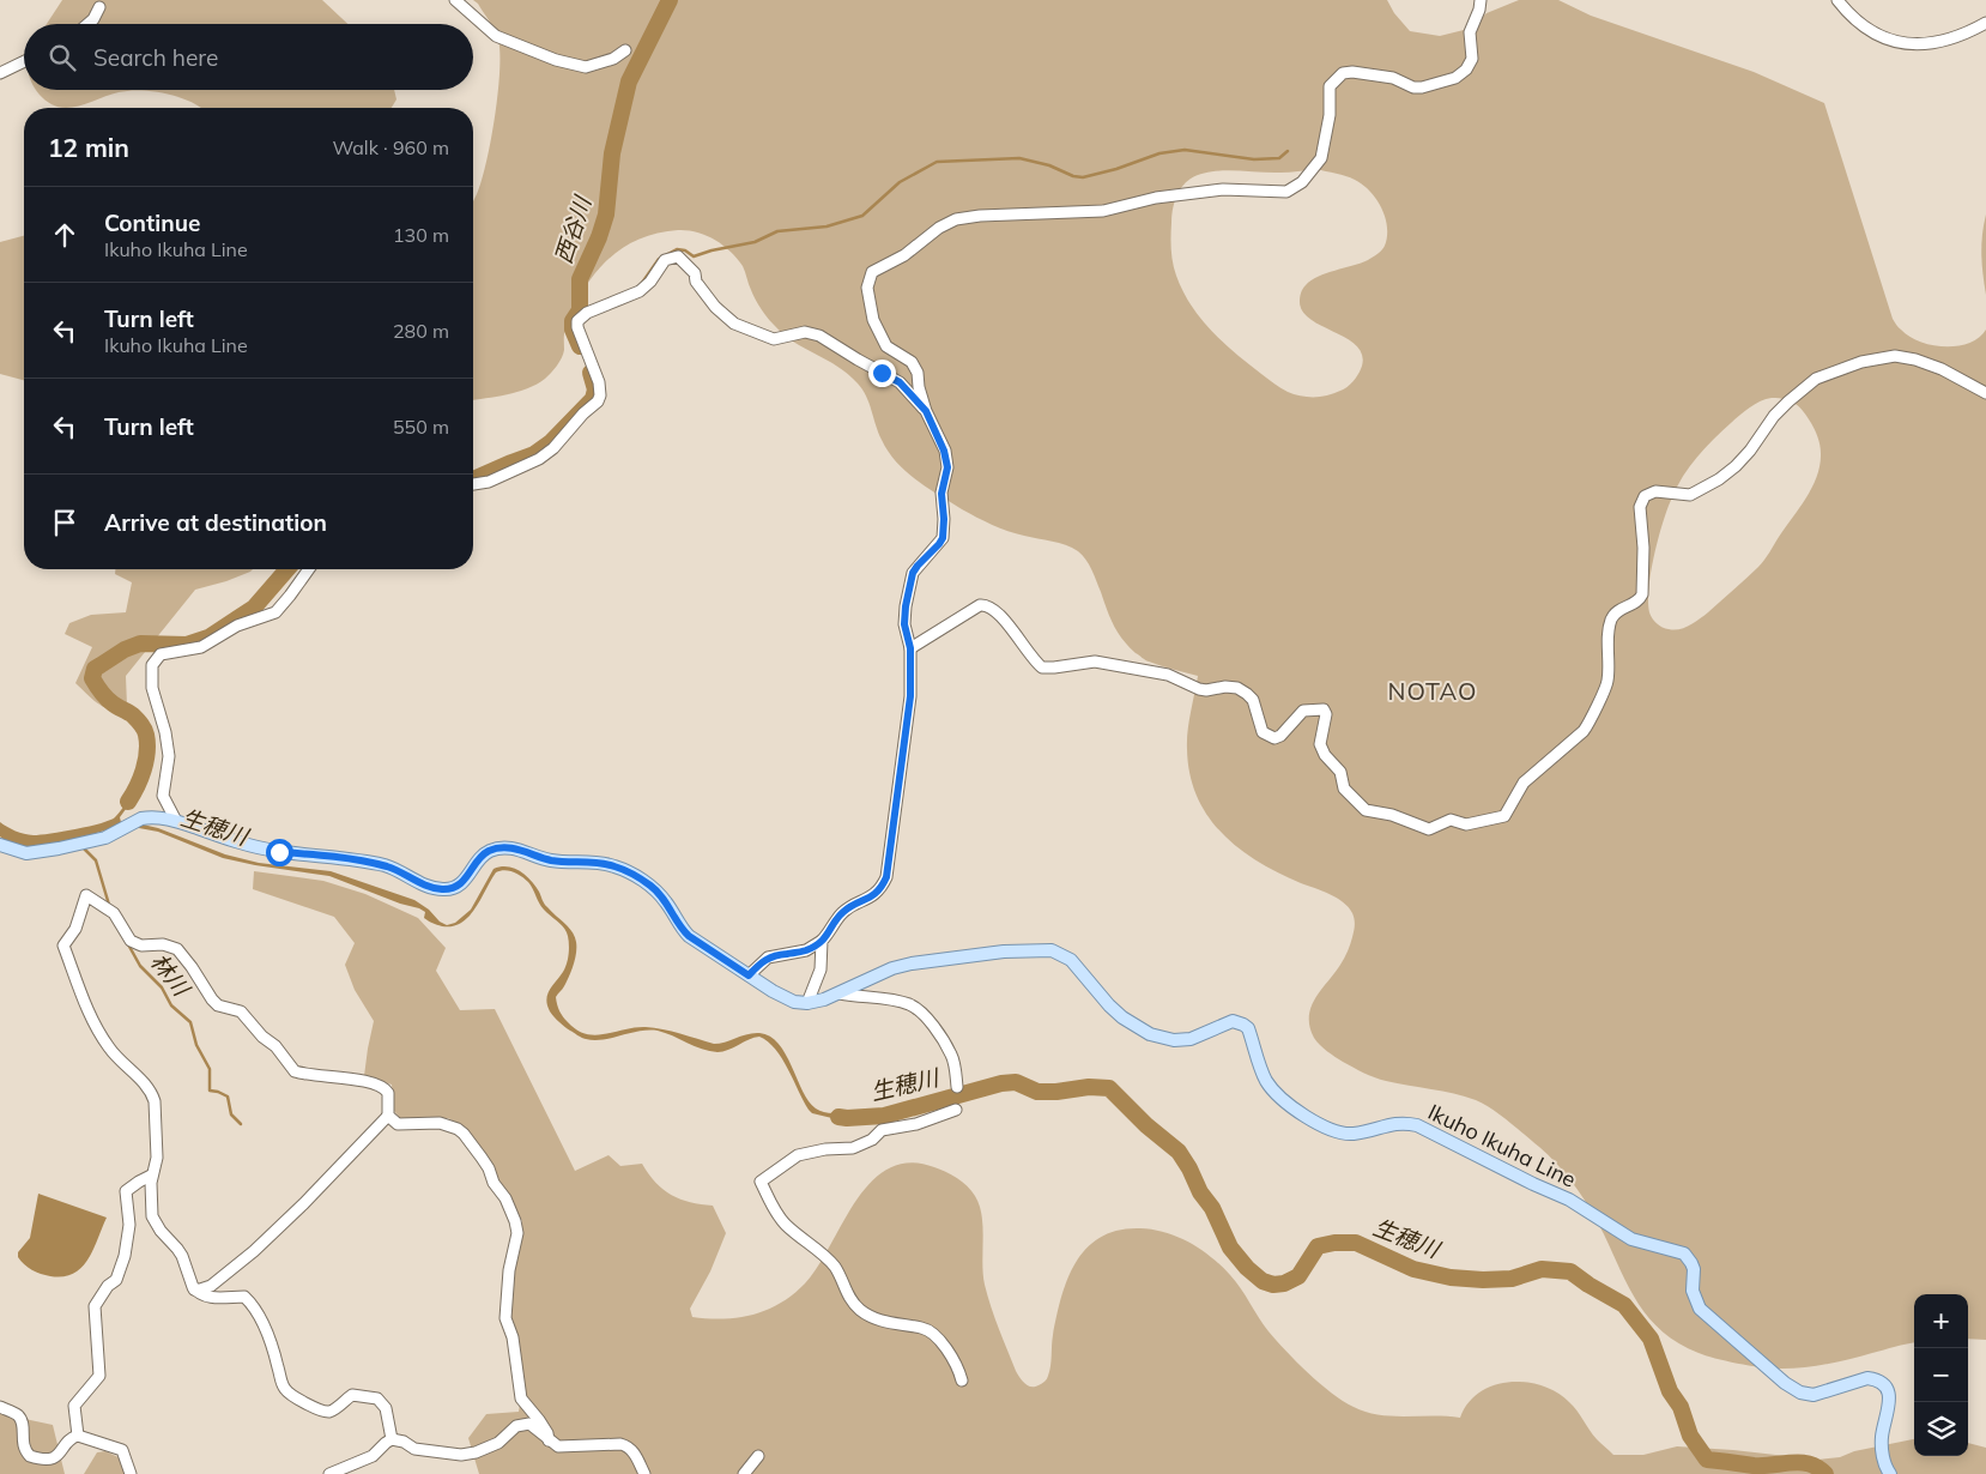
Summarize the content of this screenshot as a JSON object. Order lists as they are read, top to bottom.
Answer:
{
  "streets": {
    "main road": ["Ikuho Ikuha Line"]
  },
  "districts": ["NOTAO"],
  "water": ["西谷川", "生穂川", "林川"],
  "page": {
    "search": "Search here",
    "heading": ["12 min", "Walk · 960 m"],
    "list": [
      ["Continue", "Ikuho Ikuha Line", "130 m"],
      ["Turn left", "Ikuho Ikuha Line", "280 m"],
      ["Turn left", "550 m"],
      "Arrive at destination"
    ],
    "map_buttons": ["+", "−"]
  }
}
